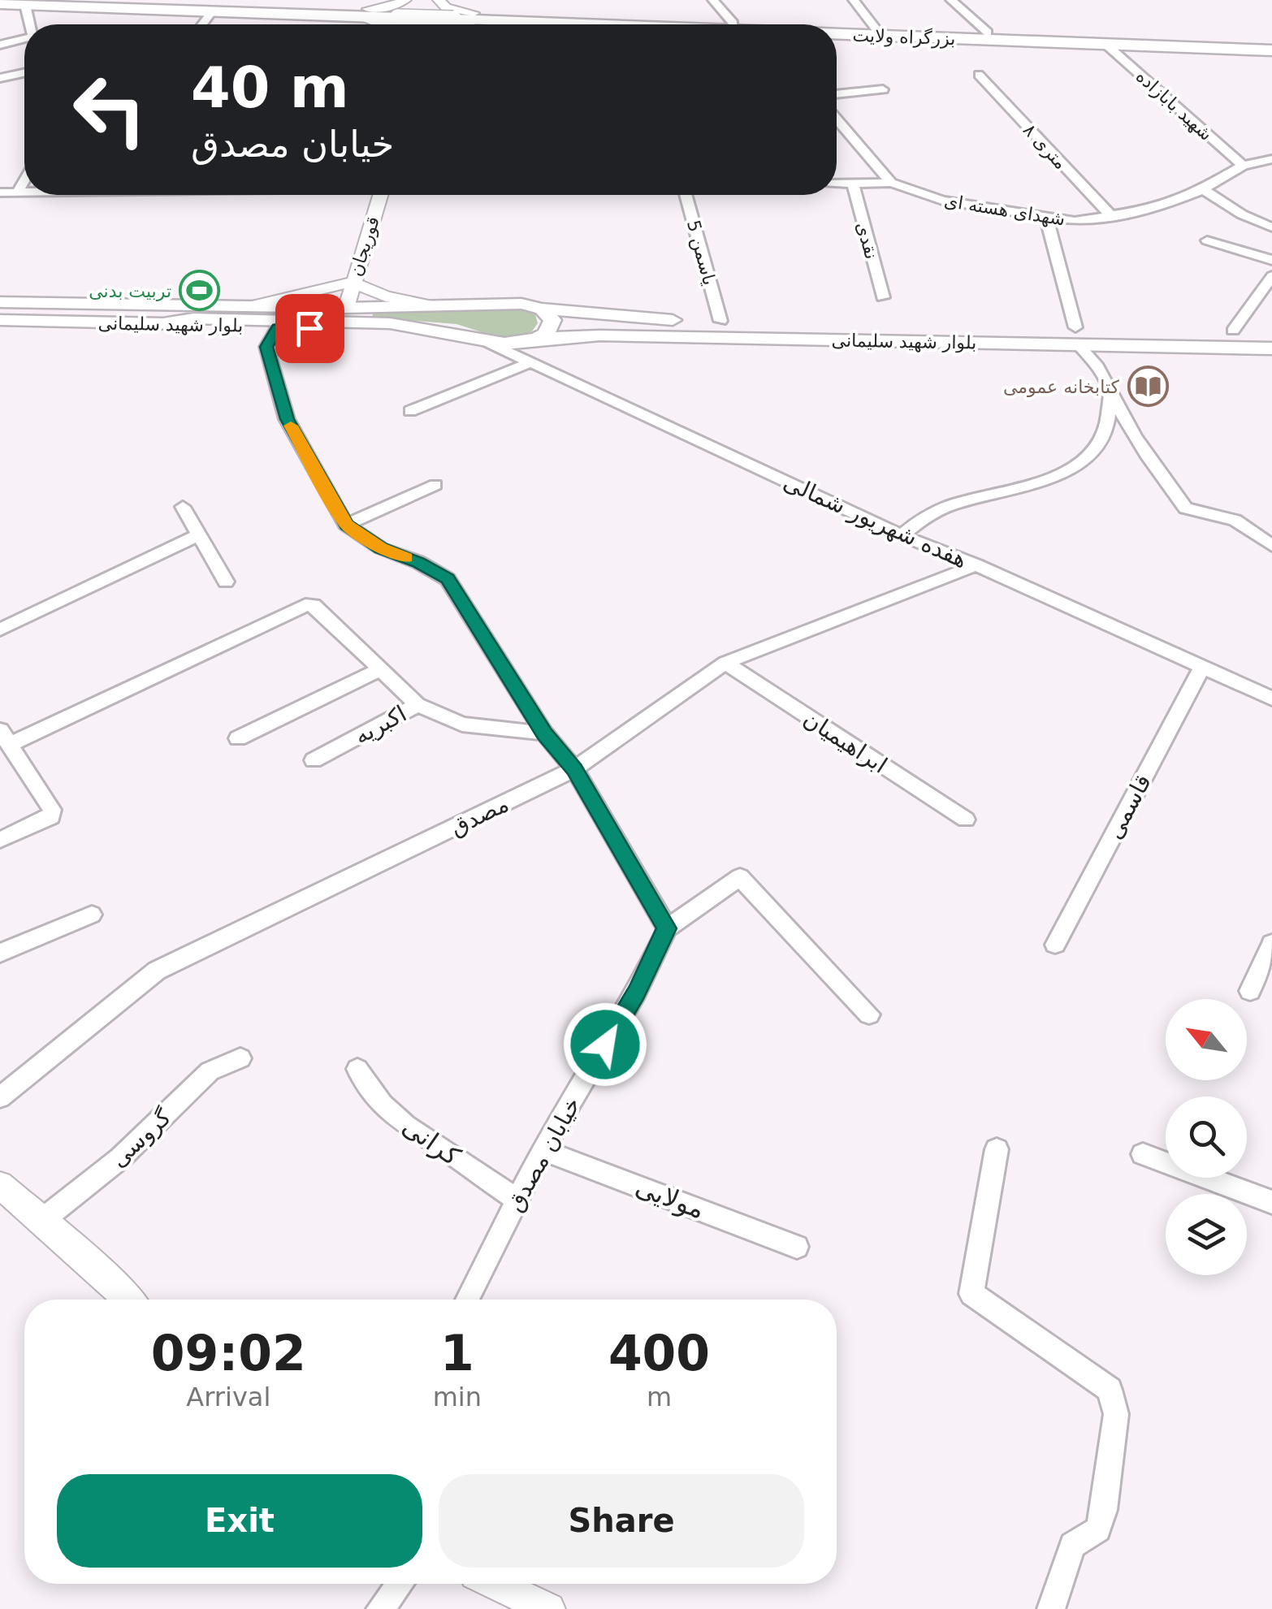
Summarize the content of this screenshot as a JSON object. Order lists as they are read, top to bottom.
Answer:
{
  "streets": {
    "highway": ["بزرگراه ولایت"],
    "main road": ["بلوار شهید سلیمانی"],
    "street": [
      "شهید بابازاده",
      "۸ متری",
      "شهدای هسته ای",
      "نقدی",
      "قوریجان",
      "یاسمن 5",
      "هفده شهریور شمالی",
      "اکبریه",
      "ابراهیمیان",
      "قاسمی",
      "مصدق",
      "گروسی",
      "کرانی",
      "خیابان مصدق",
      "مولایی"
    ]
  },
  "crossings": [
    ["بزرگراه ولایت", "شهید بابازاده"],
    ["شهید بابازاده", "شهدای هسته ای"],
    ["۸ متری", "شهدای هسته ای"],
    ["شهدای هسته ای", "نقدی"],
    ["قوریجان", "بلوار شهید سلیمانی"],
    ["یاسمن 5", "بلوار شهید سلیمانی"],
    ["بلوار شهید سلیمانی", "هفده شهریور شمالی"],
    ["هفده شهریور شمالی", "قاسمی"],
    ["هفده شهریور شمالی", "مصدق"],
    ["ابراهیمیان", "مصدق"],
    ["کرانی", "خیابان مصدق"],
    ["خیابان مصدق", "مولایی"]
  ],
  "places": {
    "sports": ["تربیت بدنی"],
    "library": ["کتابخانه عمومی"]
  },
  "north": "top left",
  "page": {
    "turn": ["40 m", "خیابان مصدق"],
    "eta": [
      "09:02",
      "Arrival",
      "1",
      "min",
      "400",
      "m"
    ],
    "buttons": ["Exit", "Share"]
  }
}
